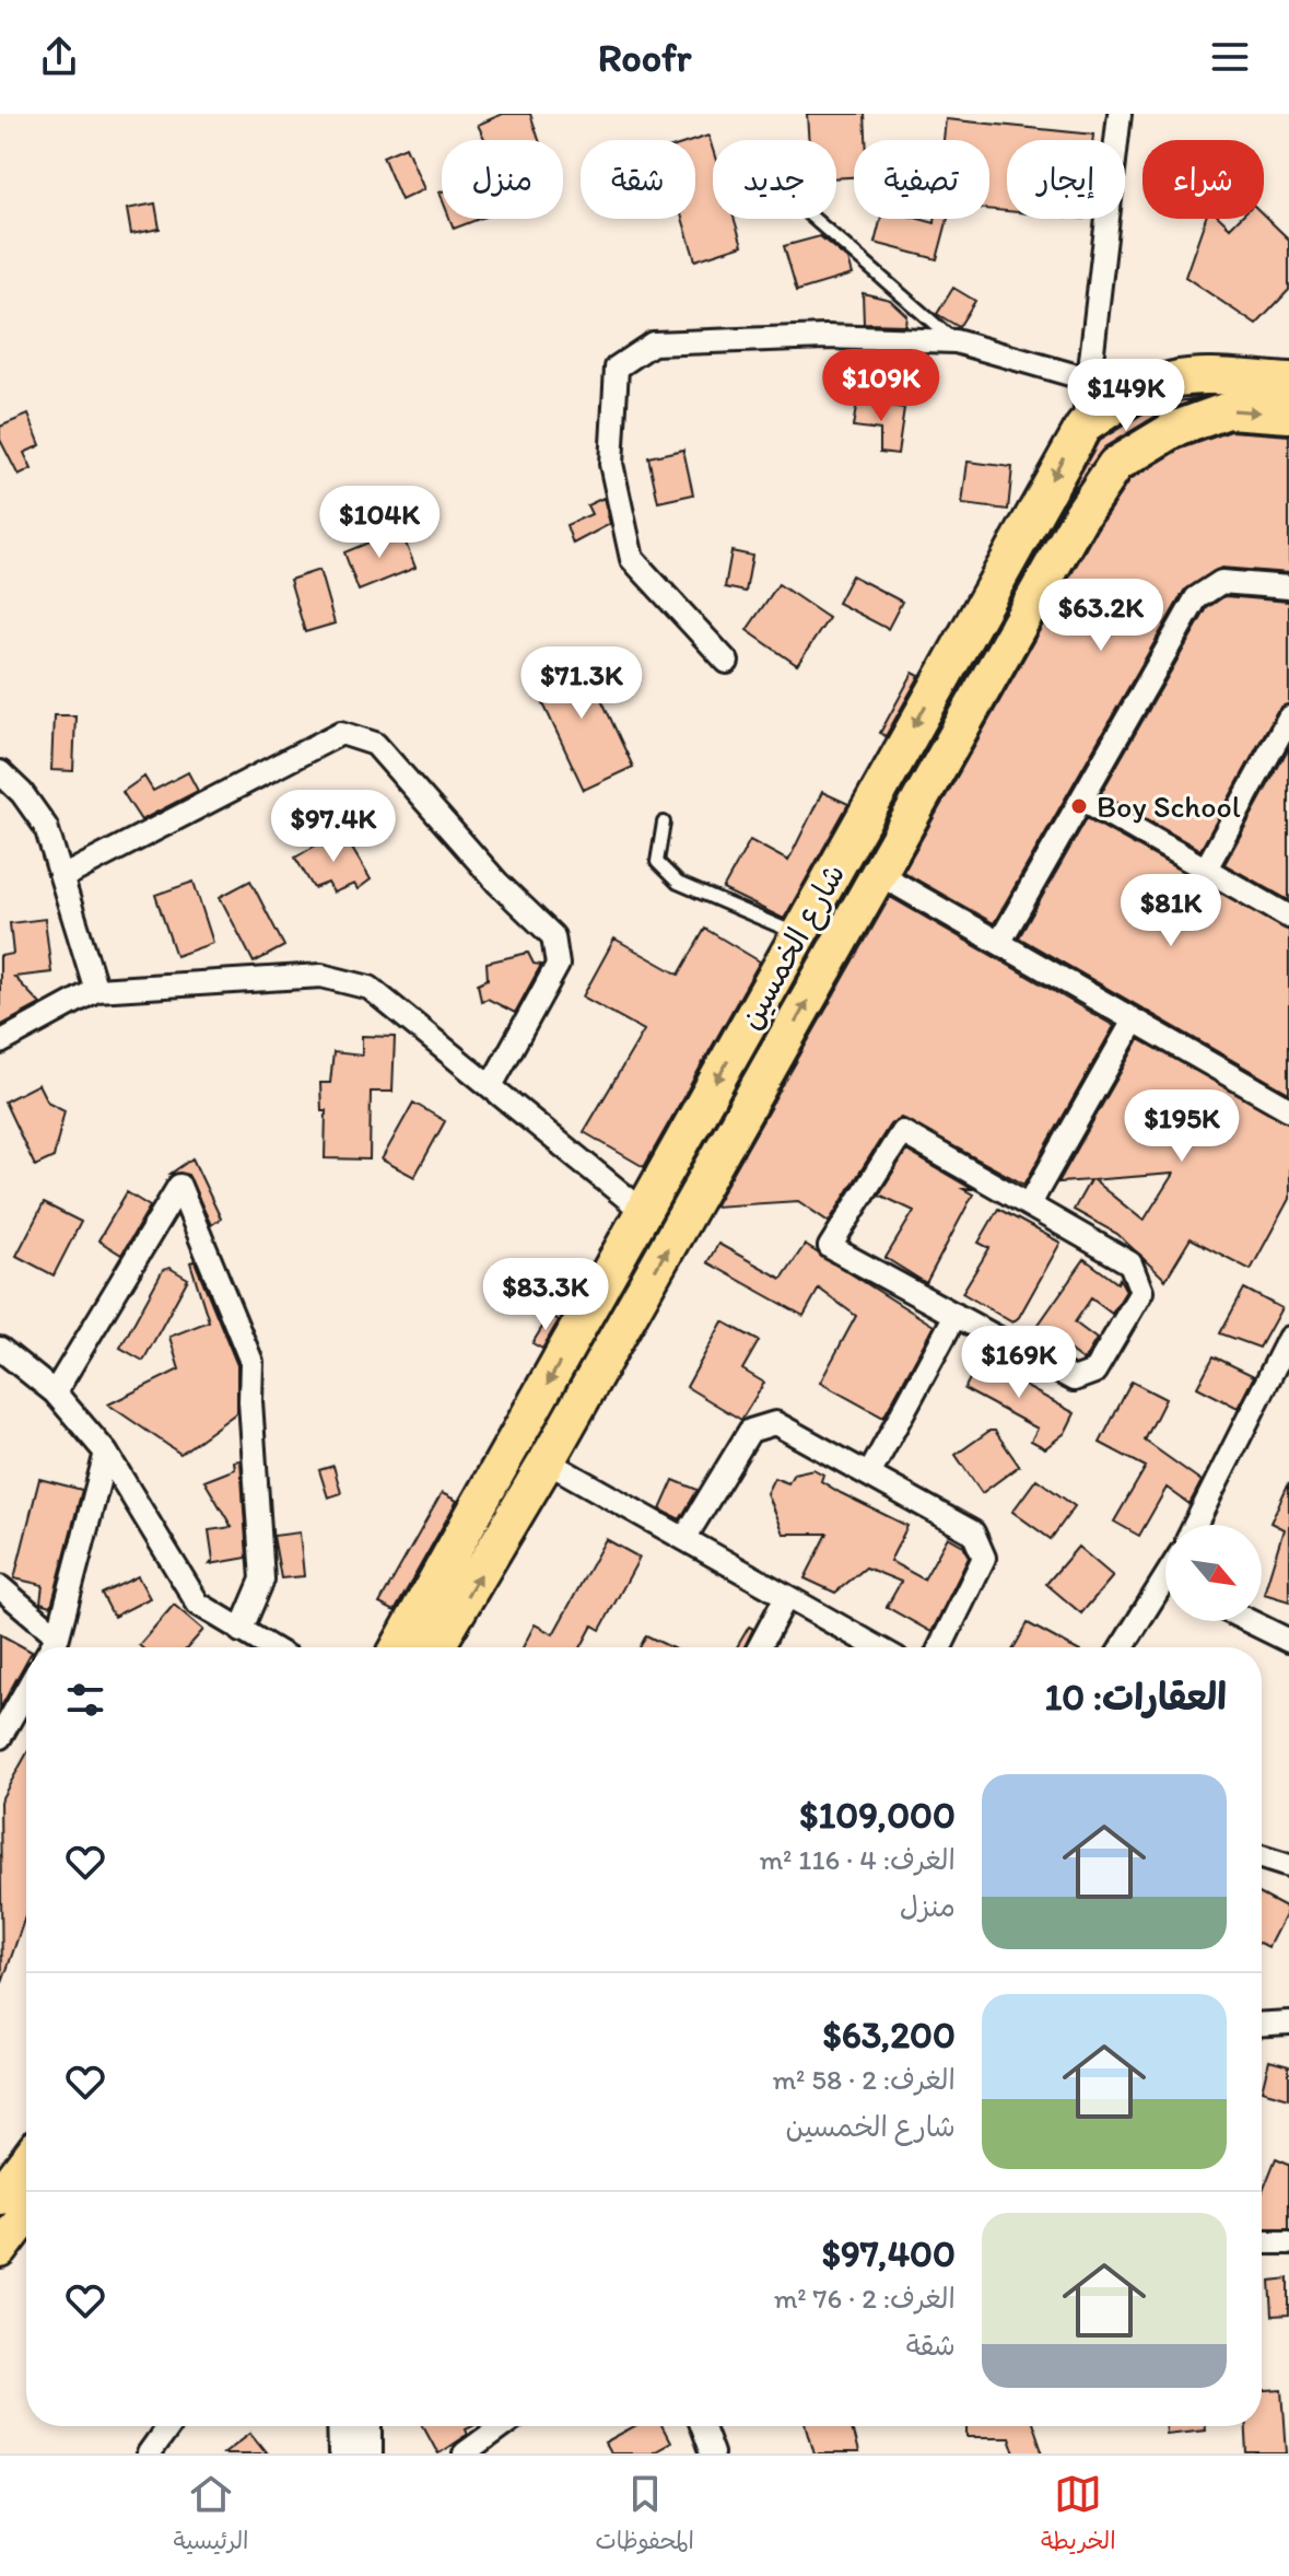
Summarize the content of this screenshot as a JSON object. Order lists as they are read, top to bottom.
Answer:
{
  "streets": {
    "main road": ["شارع الخمسين"]
  },
  "places": ["Boy School"],
  "north": "bottom right",
  "page": {
    "header": "Roofr",
    "chip": [
      "شراء",
      "إيجار",
      "تصفية",
      "جديد",
      "شقة",
      "منزل"
    ],
    "price": [
      "$109K",
      "$149K",
      "$104K",
      "$63.2K",
      "$71.3K",
      "$97.4K",
      "$81K",
      "$195K",
      "$83.3K",
      "$169K"
    ],
    "heading": "العقارات: 10",
    "list": [
      {
        "name": "$109,000",
        "note": "الغرف: 4 · 116 m² · منزل"
      },
      {
        "name": "$63,200",
        "note": "الغرف: 2 · 58 m² · شارع الخمسين"
      },
      {
        "name": "$97,400",
        "note": "الغرف: 2 · 76 m² · شقة"
      }
    ],
    "tabs": ["الخريطة", "المحفوظات", "الرئيسية"]
  }
}
